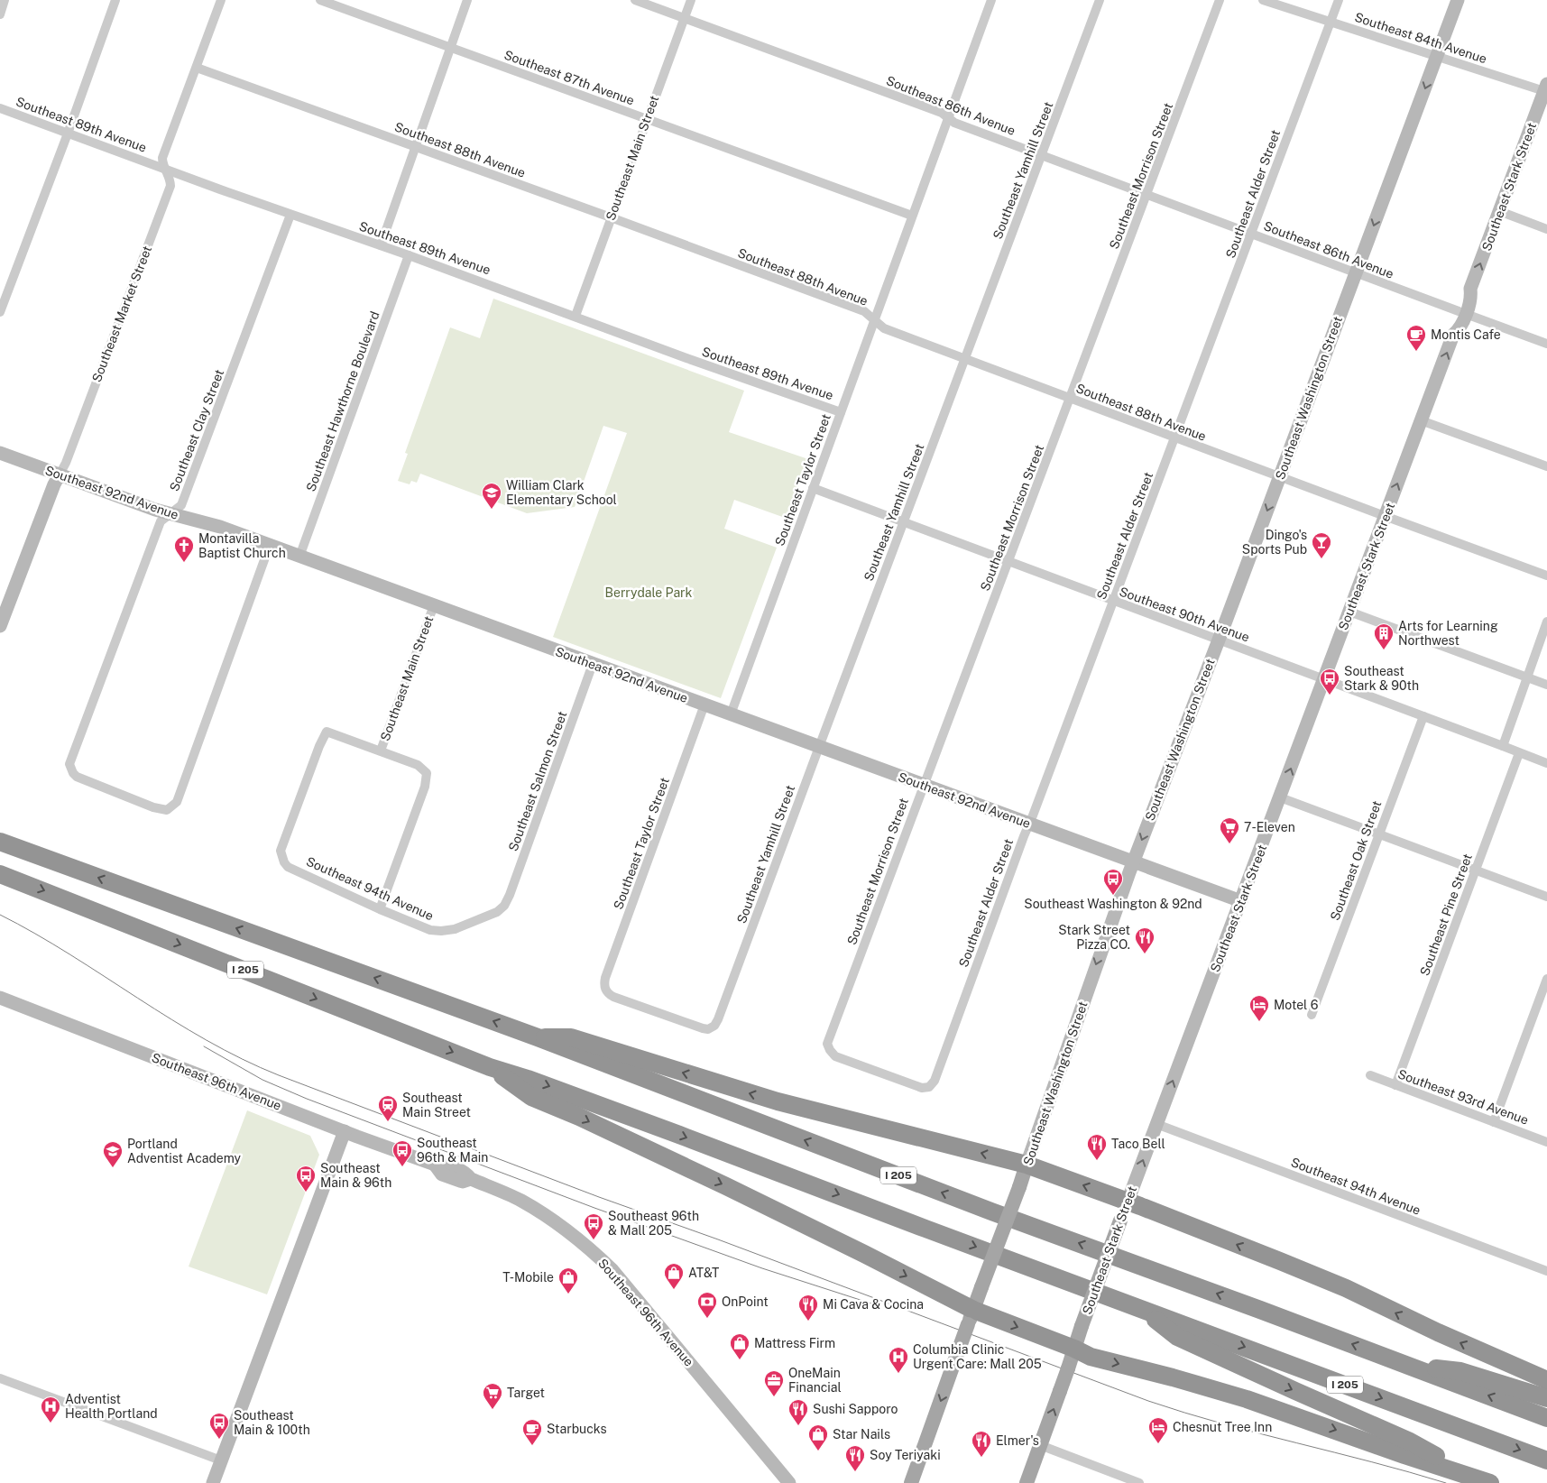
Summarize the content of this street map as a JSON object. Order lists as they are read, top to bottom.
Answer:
{
  "streets": {
    "highway": ["I 205"],
    "main road": ["Southeast Stark Street", "Southeast Washington Street"],
    "street": [
      "Southeast 84th Avenue",
      "Southeast 87th Avenue",
      "Southeast 86th Avenue",
      "Southeast 89th Avenue",
      "Southeast 88th Avenue",
      "Southeast Main Street",
      "Southeast Yamhill Street",
      "Southeast Morrison Street",
      "Southeast Alder Street",
      "Southeast Market Street",
      "Southeast Hawthorne Boulevard",
      "Southeast Clay Street",
      "Southeast Taylor Street",
      "Southeast 92nd Avenue",
      "Southeast 90th Avenue",
      "Southeast Salmon Street",
      "Southeast Oak Street",
      "Southeast 94th Avenue",
      "Southeast Pine Street",
      "Southeast 96th Avenue",
      "Southeast 93rd Avenue"
    ]
  },
  "crossings": [
    ["Southeast 84th Avenue", "Southeast Stark Street"],
    ["Southeast 84th Avenue", "Southeast Alder Street"],
    ["Southeast 84th Avenue", "Southeast Washington Street"],
    ["Southeast 87th Avenue", "Southeast Main Street"],
    ["Southeast 87th Avenue", "Southeast Taylor Street"],
    ["Southeast 86th Avenue", "Southeast Main Street"],
    ["Southeast 86th Avenue", "Southeast Yamhill Street"],
    ["Southeast 86th Avenue", "Southeast Morrison Street"],
    ["Southeast 86th Avenue", "Southeast Stark Street"],
    ["Southeast 86th Avenue", "Southeast Alder Street"],
    ["Southeast 86th Avenue", "Southeast Washington Street"],
    ["Southeast 86th Avenue", "Southeast Taylor Street"],
    ["Southeast 89th Avenue", "Southeast Main Street"],
    ["Southeast 89th Avenue", "Southeast Market Street"],
    ["Southeast 89th Avenue", "Southeast Hawthorne Boulevard"],
    ["Southeast 89th Avenue", "Southeast Clay Street"],
    ["Southeast 89th Avenue", "Southeast Taylor Street"],
    ["Southeast 88th Avenue", "Southeast Main Street"],
    ["Southeast 88th Avenue", "Southeast Yamhill Street"],
    ["Southeast 88th Avenue", "Southeast Morrison Street"],
    ["Southeast 88th Avenue", "Southeast Stark Street"],
    ["Southeast 88th Avenue", "Southeast Alder Street"],
    ["Southeast 88th Avenue", "Southeast Market Street"],
    ["Southeast 88th Avenue", "Southeast Washington Street"],
    ["Southeast 88th Avenue", "Southeast Taylor Street"],
    ["Southeast Main Street", "Southeast 92nd Avenue"],
    ["Southeast Main Street", "Southeast 94th Avenue"],
    ["Southeast Yamhill Street", "Southeast Taylor Street"],
    ["Southeast Yamhill Street", "Southeast 92nd Avenue"],
    ["Southeast Yamhill Street", "Southeast 90th Avenue"],
    ["Southeast Morrison Street", "Southeast Alder Street"],
    ["Southeast Morrison Street", "Southeast 92nd Avenue"],
    ["Southeast Morrison Street", "Southeast 90th Avenue"],
    ["Southeast Stark Street", "Southeast 92nd Avenue"],
    ["Southeast Stark Street", "Southeast 90th Avenue"],
    ["Southeast Stark Street", "Southeast 94th Avenue"],
    ["Southeast Alder Street", "Southeast 92nd Avenue"],
    ["Southeast Alder Street", "Southeast 90th Avenue"],
    ["Southeast Market Street", "Southeast 92nd Avenue"],
    ["Southeast Washington Street", "Southeast 92nd Avenue"],
    ["Southeast Washington Street", "Southeast 90th Avenue"],
    ["Southeast Hawthorne Boulevard", "Southeast 92nd Avenue"],
    ["Southeast Clay Street", "Southeast 92nd Avenue"],
    ["Southeast Taylor Street", "Southeast 92nd Avenue"],
    ["Southeast Taylor Street", "Southeast 90th Avenue"],
    ["Southeast 92nd Avenue", "Southeast Salmon Street"],
    ["Southeast 90th Avenue", "Southeast Oak Street"],
    ["Southeast 90th Avenue", "Southeast Pine Street"],
    ["Southeast Salmon Street", "Southeast 94th Avenue"],
    ["Southeast Pine Street", "Southeast 93rd Avenue"]
  ],
  "one_way": ["Southeast Stark Street", "Southeast Washington Street"],
  "parks": ["Berrydale Park"],
  "places": {
    "cafe": ["Montis Cafe", "Starbucks"],
    "school or university": ["William Clark Elementary School", "Portland Adventist Academy"],
    "bar": ["Dingo's Sports Pub"],
    "church": ["Montavilla Baptist Church"],
    "building": ["Arts for Learning Northwest"],
    "bus stop": [
      "Southeast Stark & 90th",
      "Southeast Washington & 92nd",
      "Southeast 96th & Main",
      "Southeast Main & 96th",
      "Southeast 96th & Mall 205",
      "Southeast Main & 100th"
    ],
    "supermarket": ["7-Eleven", "Target"],
    "restaurant": [
      "Stark Street Pizza CO.",
      "Taco Bell",
      "Mi Cava & Cocina",
      "Sushi Sapporo",
      "Elmer's",
      "Soy Teriyaki"
    ],
    "hotel": ["Motel 6", "Chesnut Tree Inn"],
    "station": ["Southeast Main Street"],
    "shop": [
      "AT&T",
      "T-Mobile",
      "Mattress Firm",
      "Star Nails"
    ],
    "bank": ["OnPoint"],
    "hospital": ["Columbia Clinic Urgent Care: Mall 205", "Adventist Health Portland"],
    "office": ["OneMain Financial"]
  }
}
